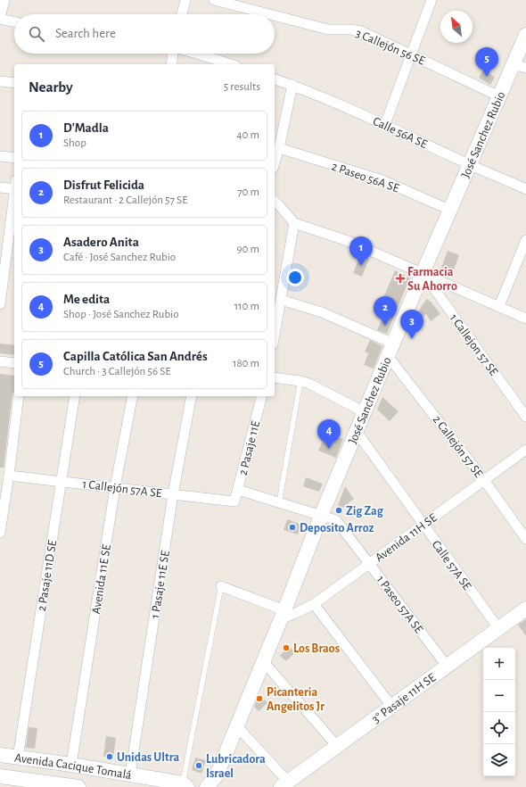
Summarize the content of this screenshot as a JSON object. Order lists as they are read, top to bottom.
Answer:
{
  "streets": {
    "main road": ["José Sanchez Rubio", "3° Pasaje 11H SE", "Avenida Cacique Tomalá"],
    "street": [
      "3 Callejón 56 SE",
      "Calle 56A SE",
      "2 Paseo 56A SE",
      "1 Callejon 57 SE",
      "2 Callejón 57 SE",
      "2 Pasaje 11E",
      "1 Callejón 57A SE",
      "Avenida 11H SE",
      "Calle 57A SE",
      "2 Pasaje 11D SE",
      "Avenida 11E SE",
      "1 Pasaje 11E SE",
      "1 Paseo 57A SE"
    ]
  },
  "crossings": [
    ["3 Callejón 56 SE", "José Sanchez Rubio"],
    ["Calle 56A SE", "José Sanchez Rubio"],
    ["José Sanchez Rubio", "2 Paseo 56A SE"],
    ["José Sanchez Rubio", "1 Callejon 57 SE"],
    ["José Sanchez Rubio", "2 Callejón 57 SE"],
    ["José Sanchez Rubio", "Avenida 11H SE"],
    ["José Sanchez Rubio", "Calle 57A SE"],
    ["José Sanchez Rubio", "1 Paseo 57A SE"],
    ["2 Callejón 57 SE", "Avenida 11H SE"],
    ["2 Pasaje 11E", "1 Callejón 57A SE"],
    ["1 Callejón 57A SE", "2 Pasaje 11D SE"],
    ["1 Callejón 57A SE", "Avenida 11E SE"],
    ["1 Callejón 57A SE", "1 Pasaje 11E SE"],
    ["Avenida 11H SE", "Calle 57A SE"],
    ["Avenida 11H SE", "1 Paseo 57A SE"],
    ["Calle 57A SE", "3° Pasaje 11H SE"],
    ["2 Pasaje 11D SE", "Avenida Cacique Tomalá"],
    ["Avenida 11E SE", "Avenida Cacique Tomalá"],
    ["1 Pasaje 11E SE", "Avenida Cacique Tomalá"],
    ["1 Paseo 57A SE", "3° Pasaje 11H SE"]
  ],
  "places": {
    "health": ["Farmacia Su Ahorro"],
    "other": [
      "Zig Zag",
      "Deposito Arroz",
      "Los Braos",
      "Picanteria Angelitos Jr",
      "Unidas Ultra",
      "Lubricadora Israel"
    ]
  },
  "north": "top left",
  "page": {
    "search": "Search here",
    "pins": [
      "5",
      "1",
      "2",
      "3",
      "4"
    ],
    "heading": ["Nearby", "5 results"],
    "list": [
      {
        "mark": "1",
        "name": "D'Madla",
        "note": "Shop",
        "value": "40 m"
      },
      {
        "mark": "2",
        "name": "Disfrut Felicida",
        "note": "Restaurant · 2 Callejón 57 SE",
        "value": "70 m"
      },
      {
        "mark": "3",
        "name": "Asadero Anita",
        "note": "Café · José Sanchez Rubio",
        "value": "90 m"
      },
      {
        "mark": "4",
        "name": "Me edita",
        "note": "Shop · José Sanchez Rubio",
        "value": "110 m"
      },
      {
        "mark": "5",
        "name": "Capilla Católica San Andrés",
        "note": "Church · 3 Callejón 56 SE",
        "value": "180 m"
      }
    ],
    "map_buttons": ["+", "−"]
  }
}
